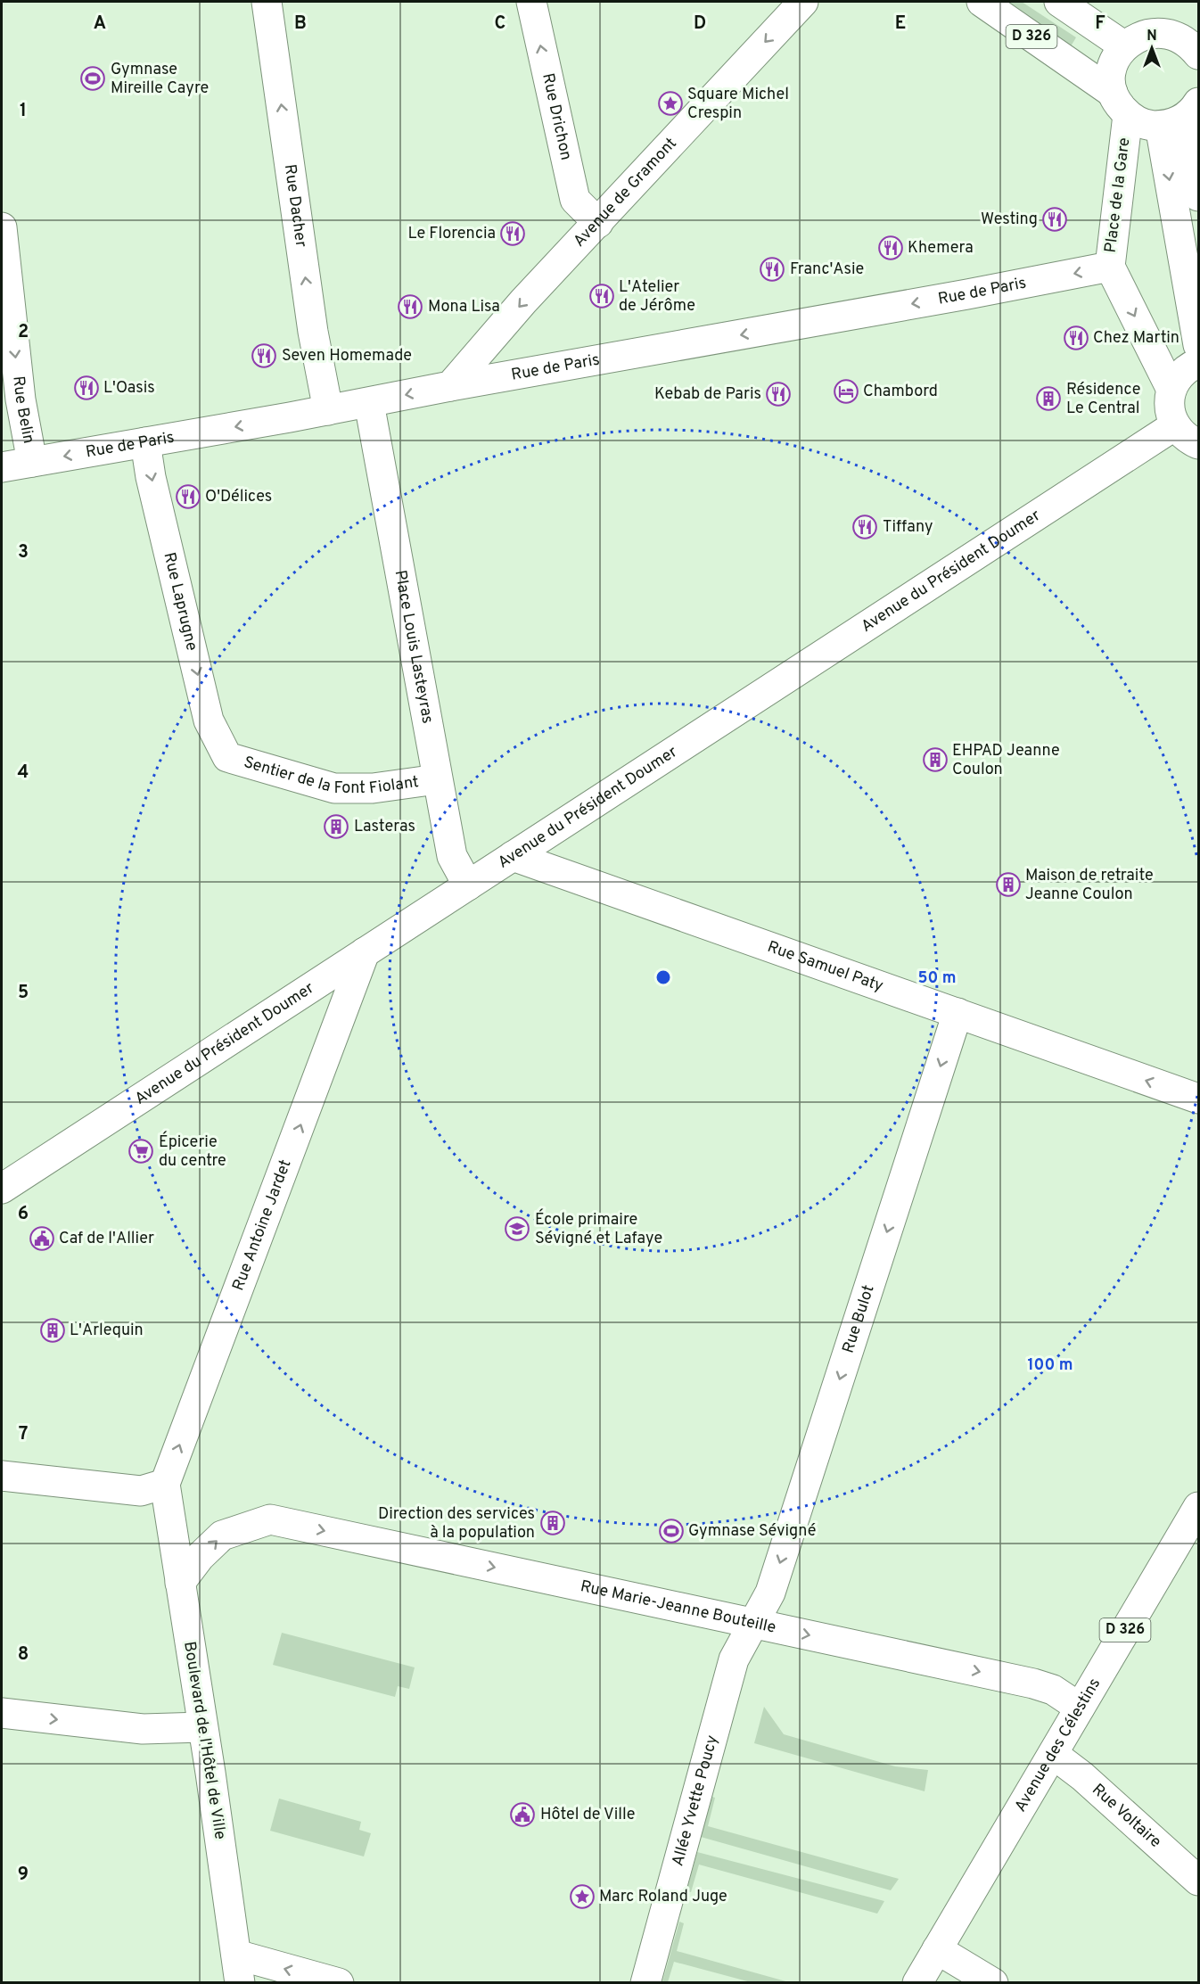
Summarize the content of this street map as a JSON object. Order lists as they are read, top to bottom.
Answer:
{
  "streets": {
    "street": [
      "D 326",
      "Rue Drichon",
      "Avenue de Gramont",
      "Place de la Gare",
      "Rue Dacher",
      "Rue de Paris",
      "Rue Belin",
      "Avenue du Président Doumer",
      "Rue Laprugne",
      "Place Louis Lasteyras",
      "Sentier de la Font Fiolant",
      "Rue Samuel Paty",
      "Rue Antoine Jardet",
      "Rue Bulot",
      "Rue Marie-Jeanne Bouteille",
      "Boulevard de l'Hôtel de Ville",
      "Avenue des Célestins",
      "Allée Yvette Poucy",
      "Rue Voltaire"
    ]
  },
  "crossings": [
    ["D 326", "Place de la Gare"],
    ["Rue Drichon", "Avenue de Gramont"],
    ["Avenue de Gramont", "Rue de Paris"],
    ["Place de la Gare", "Rue de Paris"],
    ["Rue Dacher", "Rue de Paris"],
    ["Rue de Paris", "Rue Belin"],
    ["Rue de Paris", "Rue Laprugne"],
    ["Rue de Paris", "Place Louis Lasteyras"],
    ["Avenue du Président Doumer", "Place Louis Lasteyras"],
    ["Avenue du Président Doumer", "Rue Samuel Paty"],
    ["Avenue du Président Doumer", "Rue Antoine Jardet"],
    ["Rue Laprugne", "Sentier de la Font Fiolant"],
    ["Place Louis Lasteyras", "Sentier de la Font Fiolant"],
    ["Rue Samuel Paty", "Rue Bulot"],
    ["Rue Antoine Jardet", "Boulevard de l'Hôtel de Ville"],
    ["Rue Bulot", "Rue Marie-Jeanne Bouteille"],
    ["Rue Bulot", "Allée Yvette Poucy"],
    ["Rue Marie-Jeanne Bouteille", "Boulevard de l'Hôtel de Ville"],
    ["Rue Marie-Jeanne Bouteille", "Avenue des Célestins"],
    ["Rue Marie-Jeanne Bouteille", "Allée Yvette Poucy"],
    ["Avenue des Célestins", "Rue Voltaire"]
  ],
  "one_way": [
    "Rue Drichon",
    "Avenue de Gramont",
    "Rue Dacher",
    "Rue de Paris",
    "Rue Belin",
    "Rue Laprugne",
    "Rue Samuel Paty",
    "Rue Antoine Jardet",
    "Rue Bulot",
    "Rue Marie-Jeanne Bouteille"
  ],
  "places": {
    "sports": ["Gymnase Mireille Cayre", "Gymnase Sévigné"],
    "place": ["Square Michel Crespin", "Marc Roland Juge"],
    "restaurant": [
      "Westing",
      "Le Florencia",
      "Khemera",
      "Franc'Asie",
      "L'Atelier de Jérôme",
      "Mona Lisa",
      "Chez Martin",
      "Seven Homemade",
      "L'Oasis",
      "Kebab de Paris",
      "O'Délices",
      "Tiffany"
    ],
    "hotel": ["Chambord"],
    "building": [
      "Résidence Le Central",
      "EHPAD Jeanne Coulon",
      "Lasteras",
      "Maison de retraite Jeanne Coulon",
      "L'Arlequin",
      "Direction des services à la population"
    ],
    "supermarket": ["Épicerie du centre"],
    "school or university": ["École primaire Sévigné et Lafaye"],
    "public building": ["Caf de l'Allier", "Hôtel de Ville"]
  },
  "north": "top",
  "grid": {
    "columns": [
      "A",
      "B",
      "C",
      "D",
      "E",
      "F"
    ],
    "rows": [
      "1",
      "2",
      "3",
      "4",
      "5",
      "6",
      "7",
      "8",
      "9"
    ]
  },
  "rings": ["50 m", "100 m"]
}
